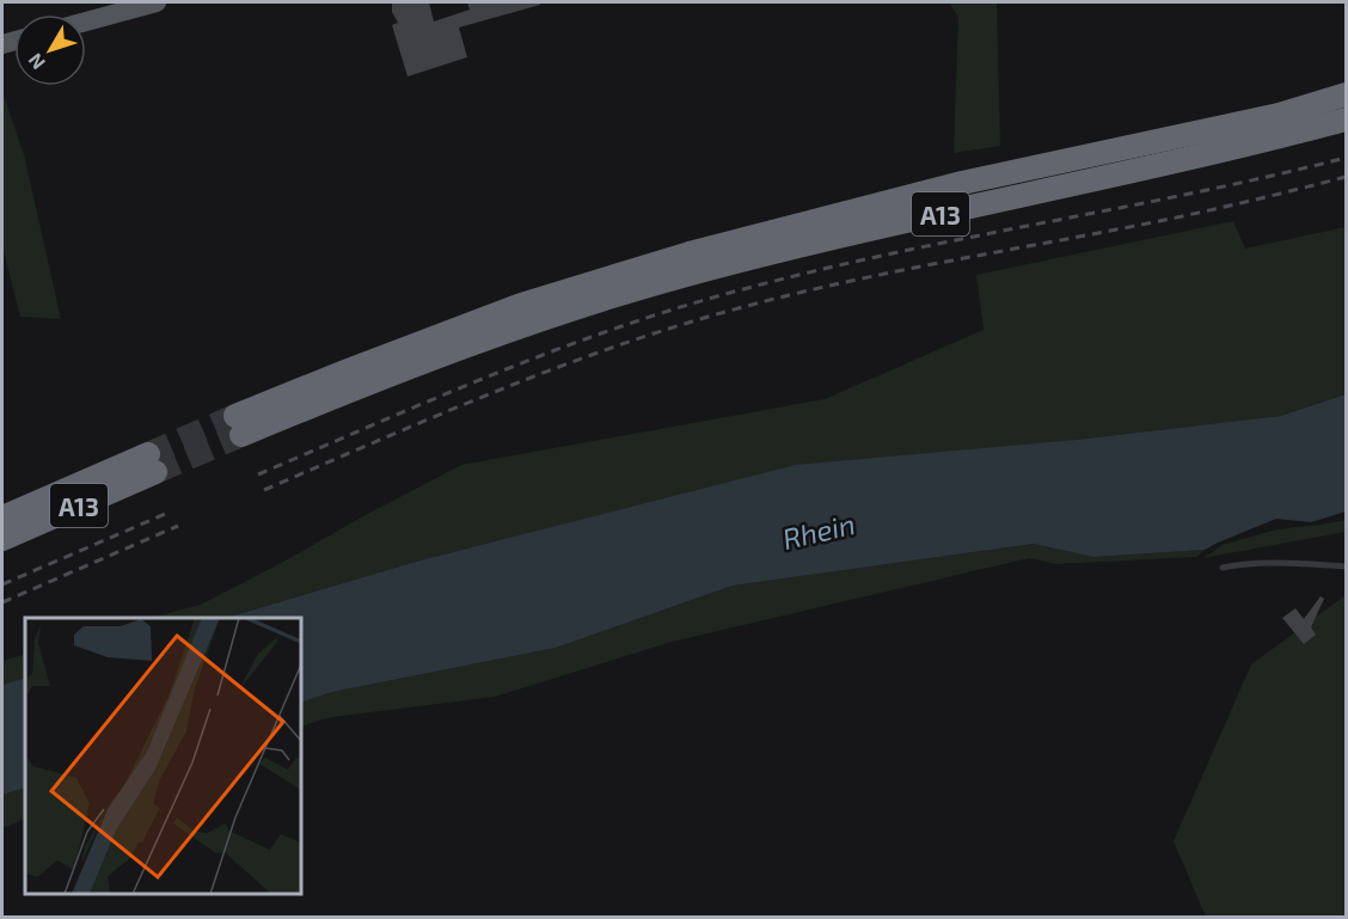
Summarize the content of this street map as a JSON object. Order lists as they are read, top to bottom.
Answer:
{
  "streets": {
    "highway": ["A13"]
  },
  "water": ["Rhein"],
  "north": "bottom left"
}
